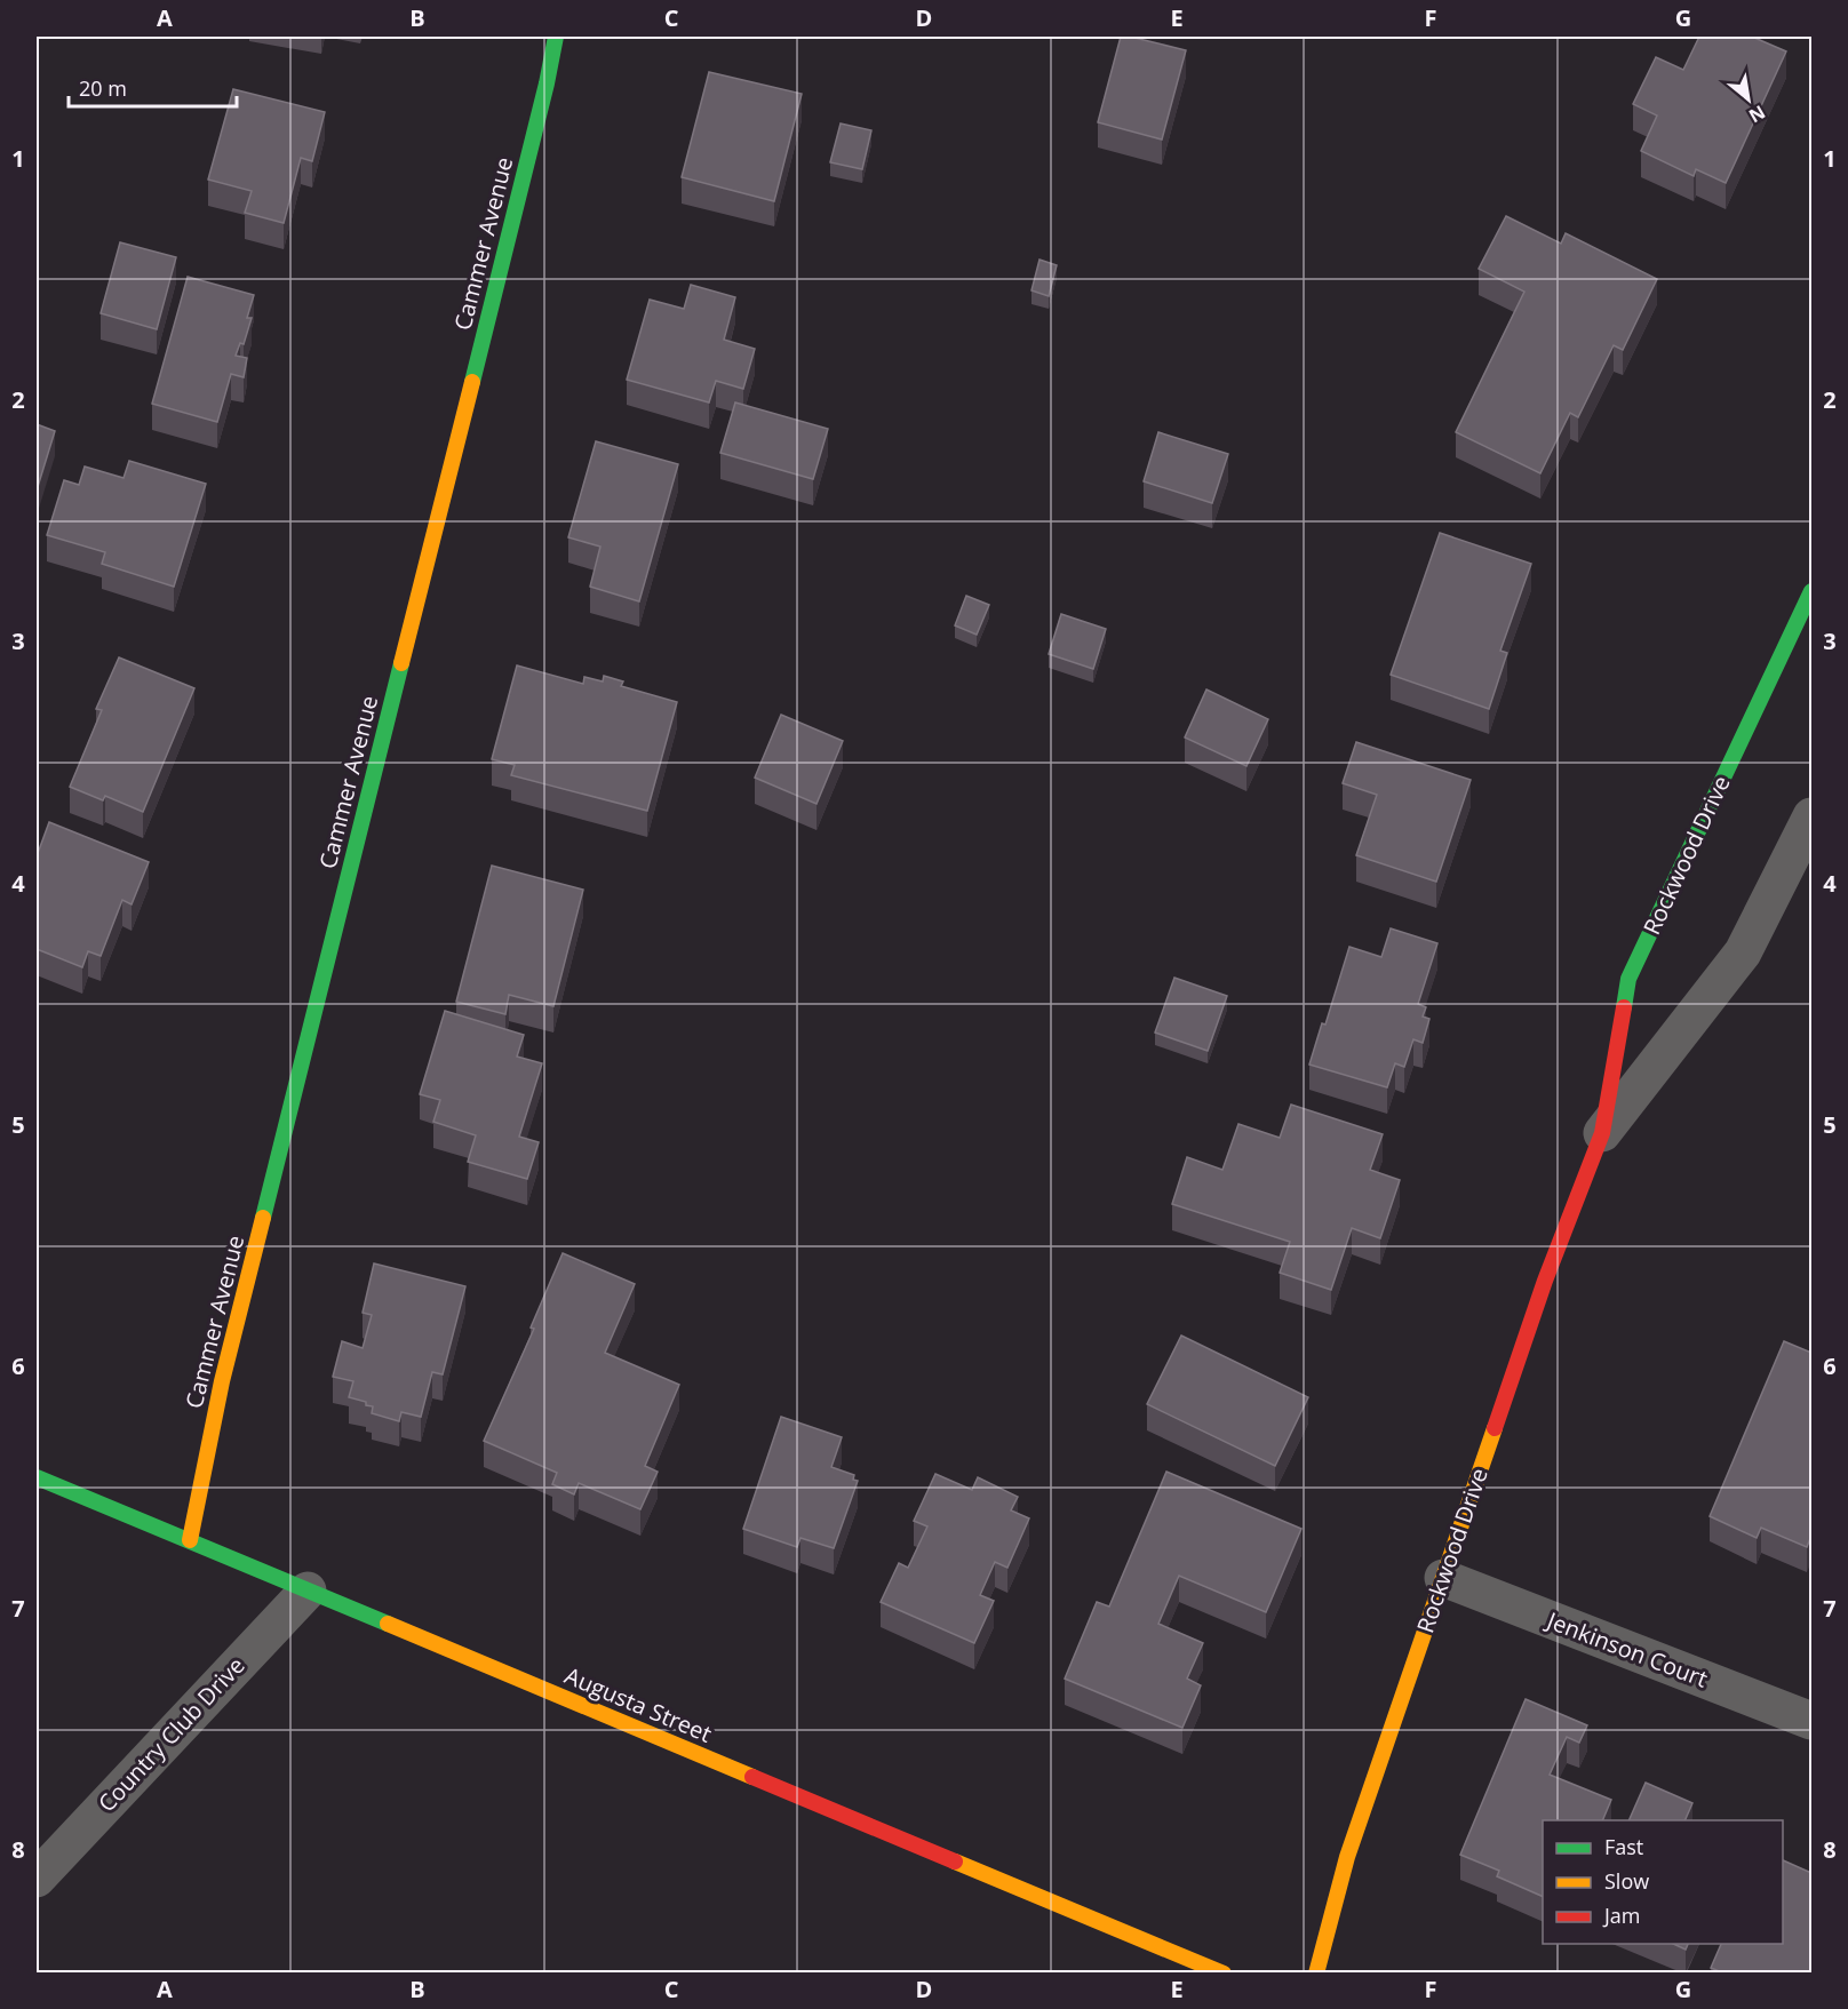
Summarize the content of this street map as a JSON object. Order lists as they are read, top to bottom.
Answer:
{
  "streets": {
    "street": [
      "Cammer Avenue",
      "Rockwood Drive",
      "Jenkinson Court",
      "Augusta Street",
      "Country Club Drive"
    ]
  },
  "crossings": [
    ["Cammer Avenue", "Augusta Street"],
    ["Rockwood Drive", "Jenkinson Court"],
    ["Augusta Street", "Country Club Drive"]
  ],
  "legend": ["Fast", "Slow", "Jam"],
  "scale_bar": "20 m",
  "north": "bottom right",
  "grid": {
    "columns": [
      "A",
      "B",
      "C",
      "D",
      "E",
      "F",
      "G"
    ],
    "rows": [
      "1",
      "2",
      "3",
      "4",
      "5",
      "6",
      "7",
      "8"
    ]
  }
}
